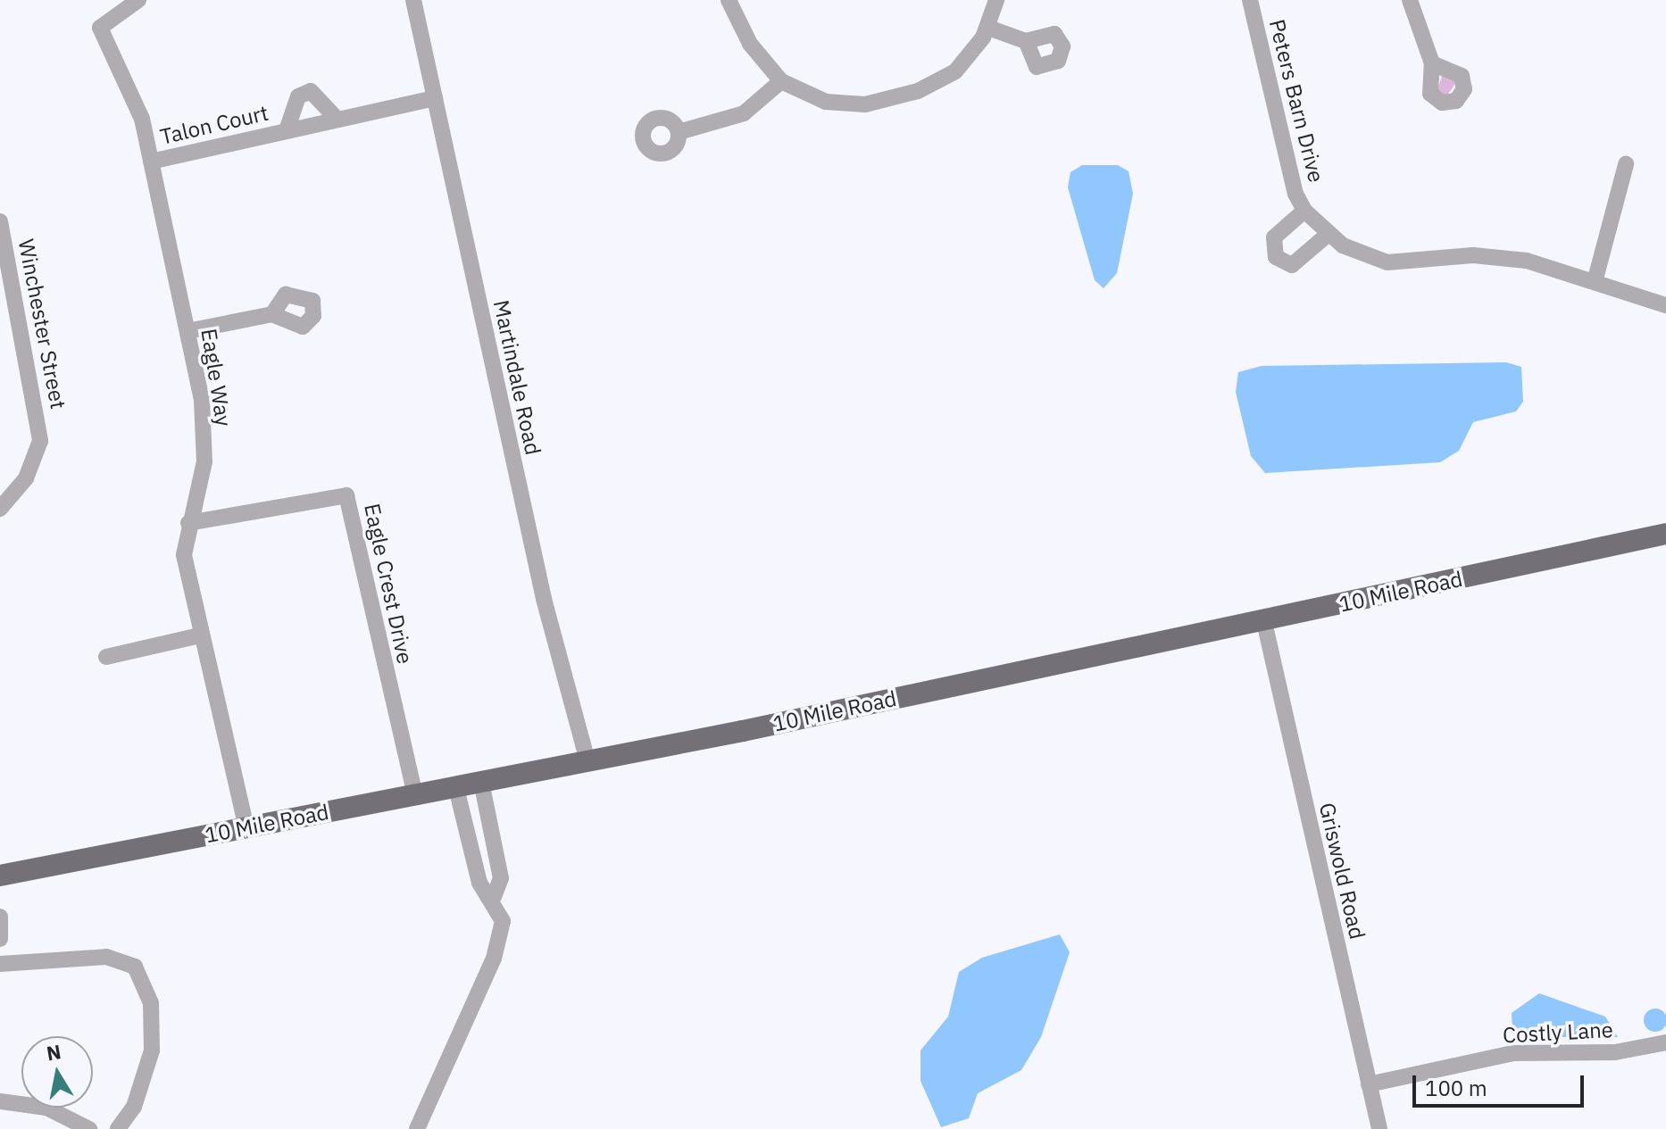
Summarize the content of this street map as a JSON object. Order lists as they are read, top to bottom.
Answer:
{
  "streets": {
    "main road": ["10 Mile Road"],
    "street": [
      "Peters Barn Drive",
      "Talon Court",
      "Winchester Street",
      "Eagle Way",
      "Martindale Road",
      "Eagle Crest Drive",
      "Griswold Road",
      "Costly Lane"
    ]
  },
  "crossings": [
    ["Talon Court", "Eagle Way"],
    ["Talon Court", "Martindale Road"],
    ["Eagle Way", "Eagle Crest Drive"],
    ["Eagle Way", "10 Mile Road"],
    ["Martindale Road", "10 Mile Road"],
    ["Eagle Crest Drive", "10 Mile Road"],
    ["10 Mile Road", "Griswold Road"],
    ["Griswold Road", "Costly Lane"]
  ],
  "scale_bar": "100 m",
  "north": "top"
}
